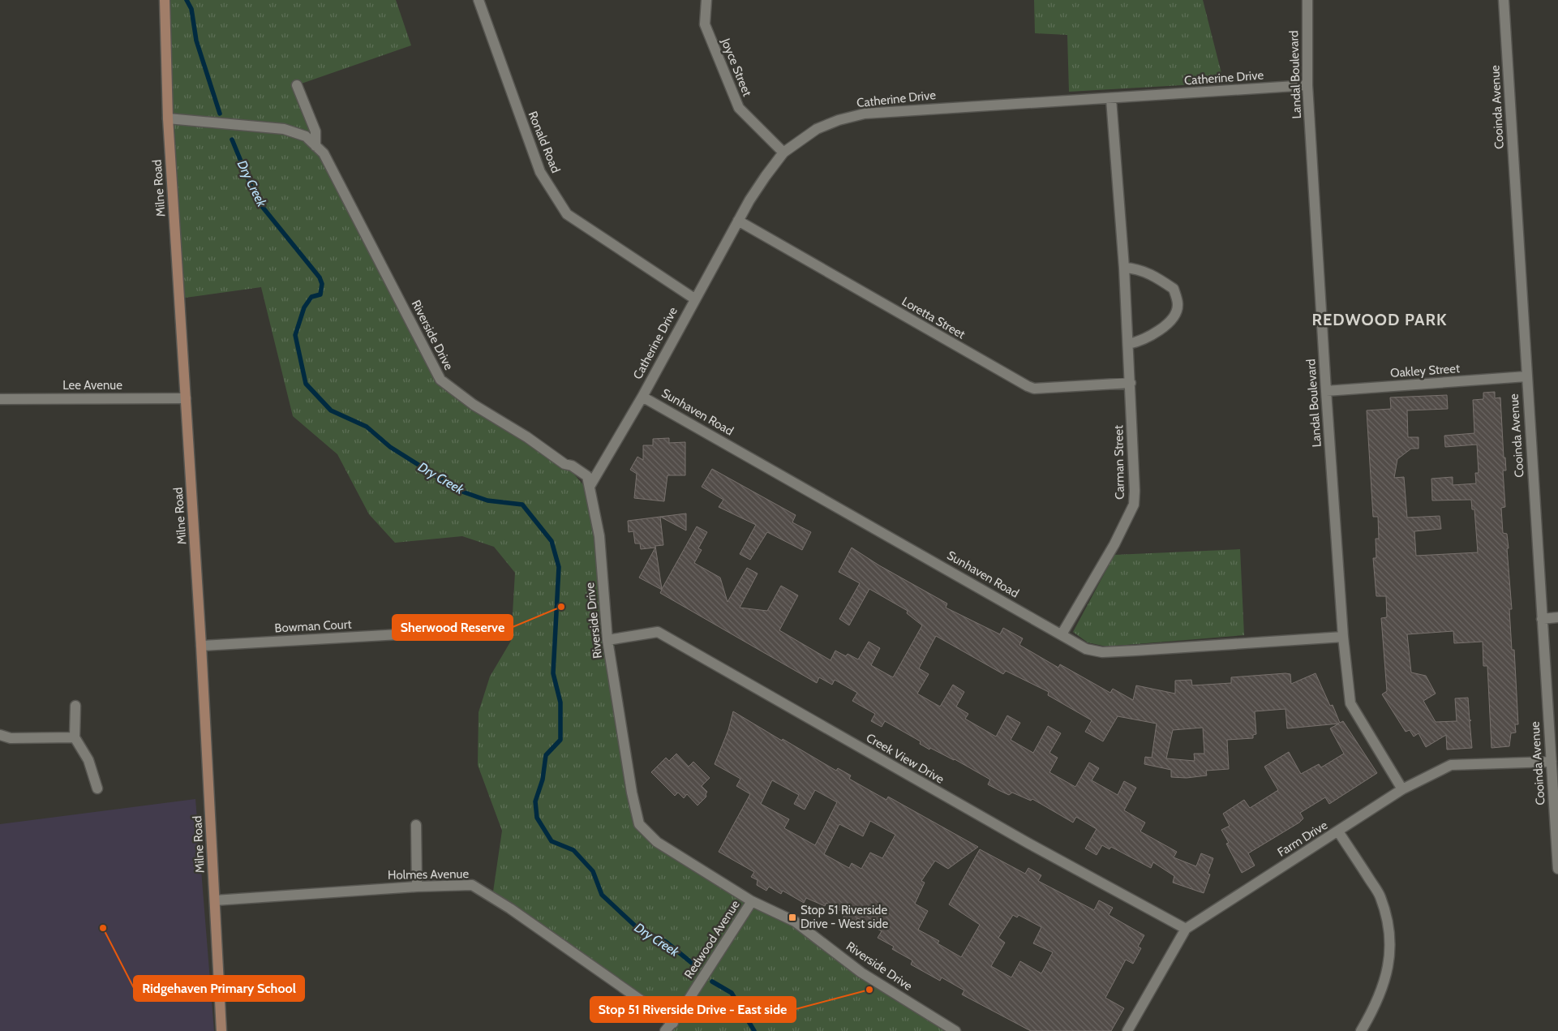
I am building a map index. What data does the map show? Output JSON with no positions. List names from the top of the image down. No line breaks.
{"streets":{"main road":["Milne Road"],"street":["Joyce Street","Landal Boulevard","Catherine Drive","Cooinda Avenue","Ronald Road","Loretta Street","Riverside Drive","Oakley Street","Lee Avenue","Sunhaven Road","Carman Street","Bowman Court","Creek View Drive","Farm Drive","Holmes Avenue","Redwood Avenue"]},"crossings":[["Joyce Street","Catherine Drive"],["Landal Boulevard","Catherine Drive"],["Landal Boulevard","Oakley Street"],["Landal Boulevard","Sunhaven Road"],["Landal Boulevard","Farm Drive"],["Catherine Drive","Ronald Road"],["Catherine Drive","Loretta Street"],["Catherine Drive","Riverside Drive"],["Catherine Drive","Sunhaven Road"],["Catherine Drive","Carman Street"],["Cooinda Avenue","Oakley Street"],["Cooinda Avenue","Farm Drive"],["Milne Road","Riverside Drive"],["Milne Road","Lee Avenue"],["Milne Road","Bowman Court"],["Milne Road","Holmes Avenue"],["Loretta Street","Carman Street"],["Riverside Drive","Creek View Drive"],["Riverside Drive","Redwood Avenue"],["Sunhaven Road","Carman Street"],["Creek View Drive","Farm Drive"],["Holmes Avenue","Redwood Avenue"]],"districts":["REDWOOD PARK"],"water":["Dry Creek"],"places":{"other":["Sherwood Reserve","Ridgehaven Primary School","Stop 51 Riverside Drive - East side"],"transit":["Stop 51 Riverside Drive - West side"]}}
